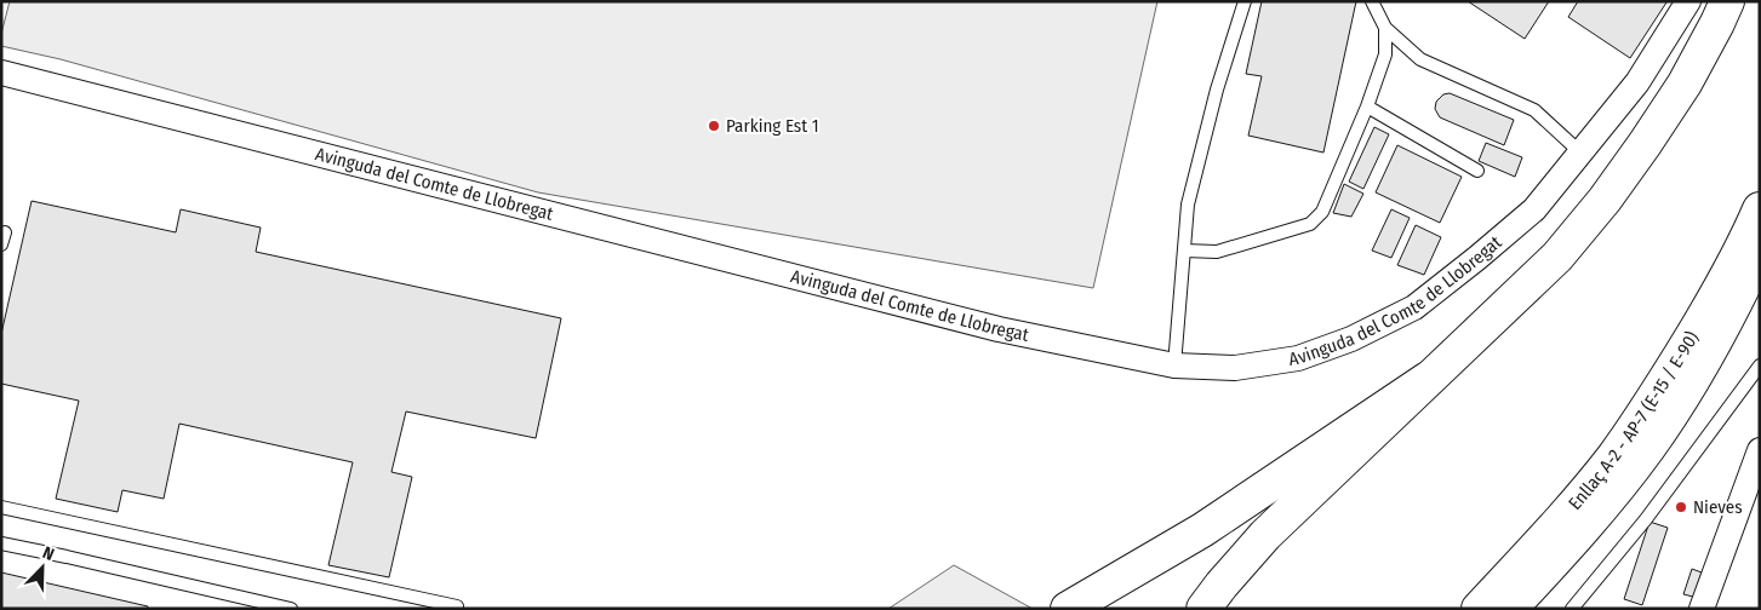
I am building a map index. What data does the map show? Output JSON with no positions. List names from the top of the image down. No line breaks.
{"streets":{"highway":["Enllaç A-2 - AP-7 (E-15 / E-90)"],"street":["Avinguda del Comte de Llobregat"]},"places":["Parking Est 1","Nieves"],"north":"top right"}
